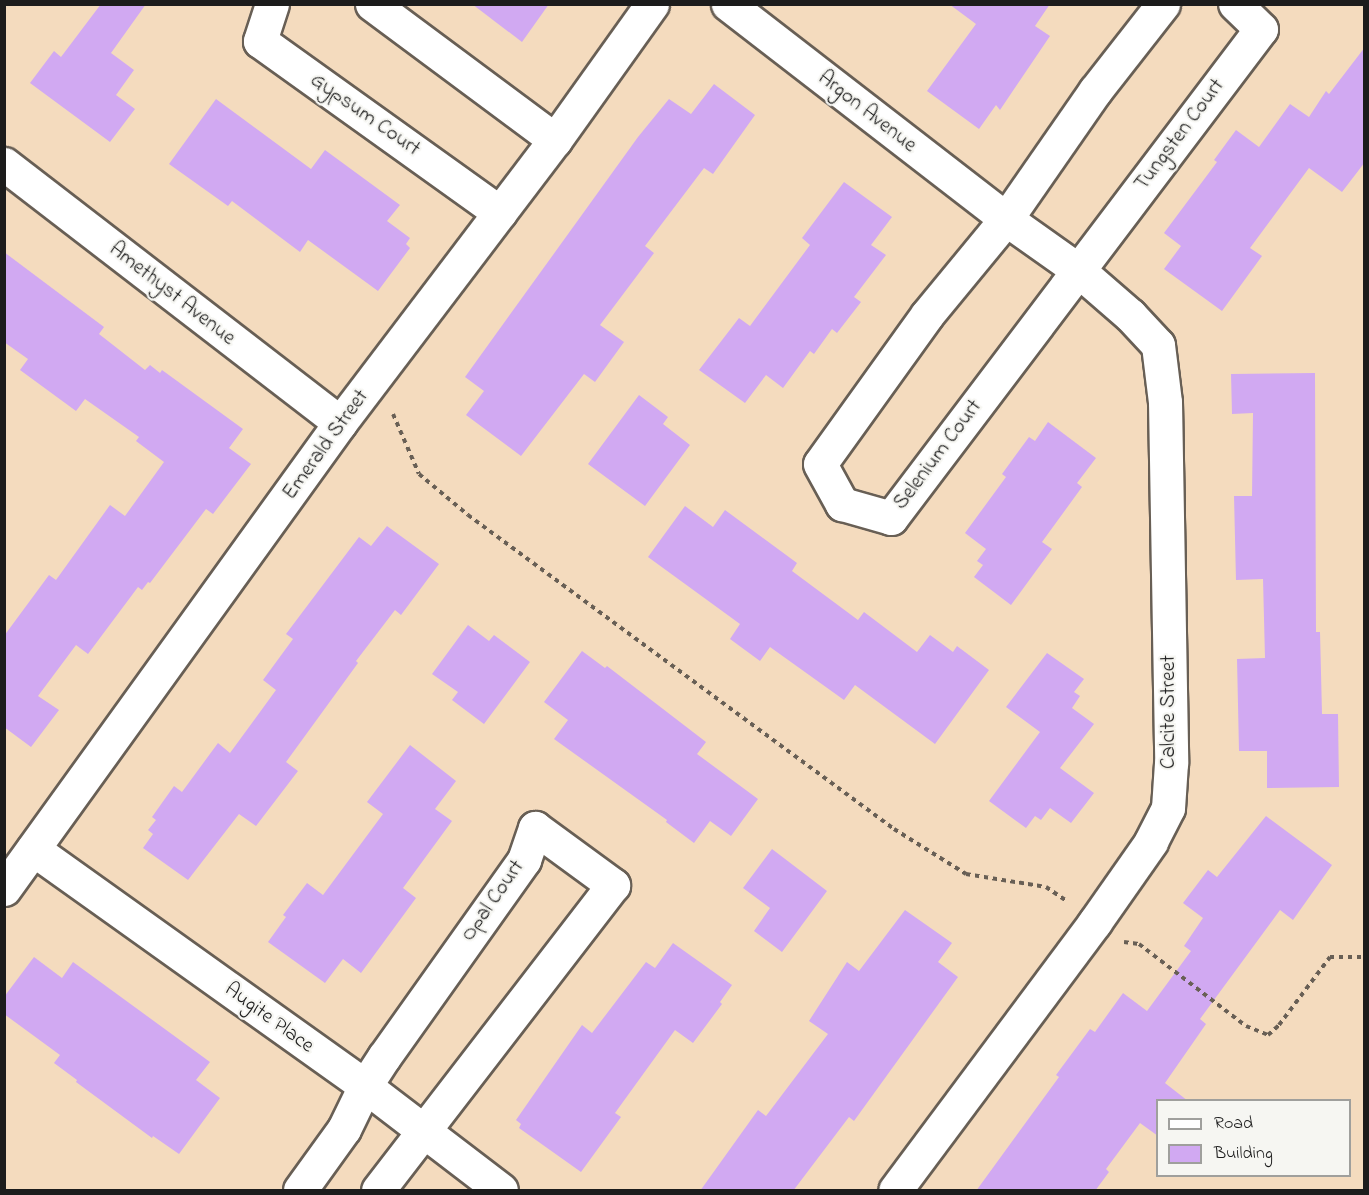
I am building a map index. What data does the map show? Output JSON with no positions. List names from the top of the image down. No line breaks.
{"streets":{"street":["Argon Avenue","Gypsum Court","Tungsten Court","Amethyst Avenue","Emerald Street","Selenium Court","Calcite Street","Opal Court","Augite Place"]},"crossings":[["Argon Avenue","Selenium Court"],["Argon Avenue","Calcite Street"],["Gypsum Court","Emerald Street"],["Tungsten Court","Selenium Court"],["Tungsten Court","Calcite Street"],["Amethyst Avenue","Emerald Street"],["Emerald Street","Augite Place"],["Selenium Court","Calcite Street"],["Opal Court","Augite Place"]],"legend":["Road","Building"]}
